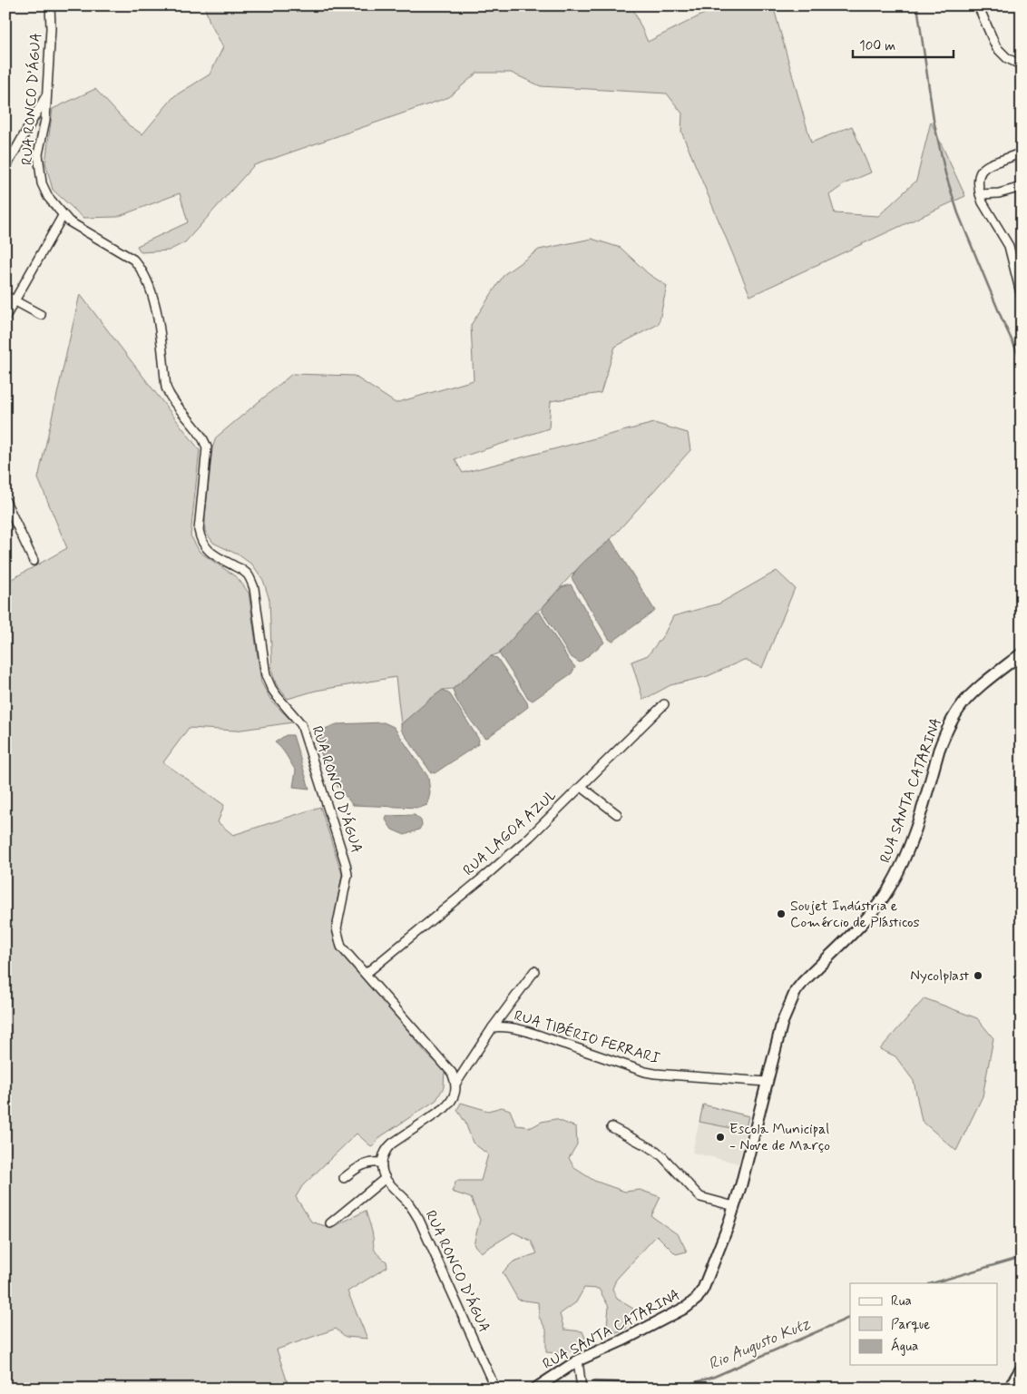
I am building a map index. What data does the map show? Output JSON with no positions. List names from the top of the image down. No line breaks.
{"streets":{"street":["RUA RONCO D’ÁGUA","RUA SANTA CATARINA","RUA LAGOA AZUL","RUA TIBÉRIO FERRARI"]},"crossings":[["RUA RONCO D’ÁGUA","RUA LAGOA AZUL"],["RUA RONCO D’ÁGUA","RUA TIBÉRIO FERRARI"],["RUA SANTA CATARINA","RUA TIBÉRIO FERRARI"]],"water":["Rio Augusto Kutz"],"places":["Soujet Indústria e Comércio de Plásticos","Nycolplast","Escola Municipal - Nove de Março"],"legend":["Rua","Parque","Água"],"scale_bar":"100 m"}
